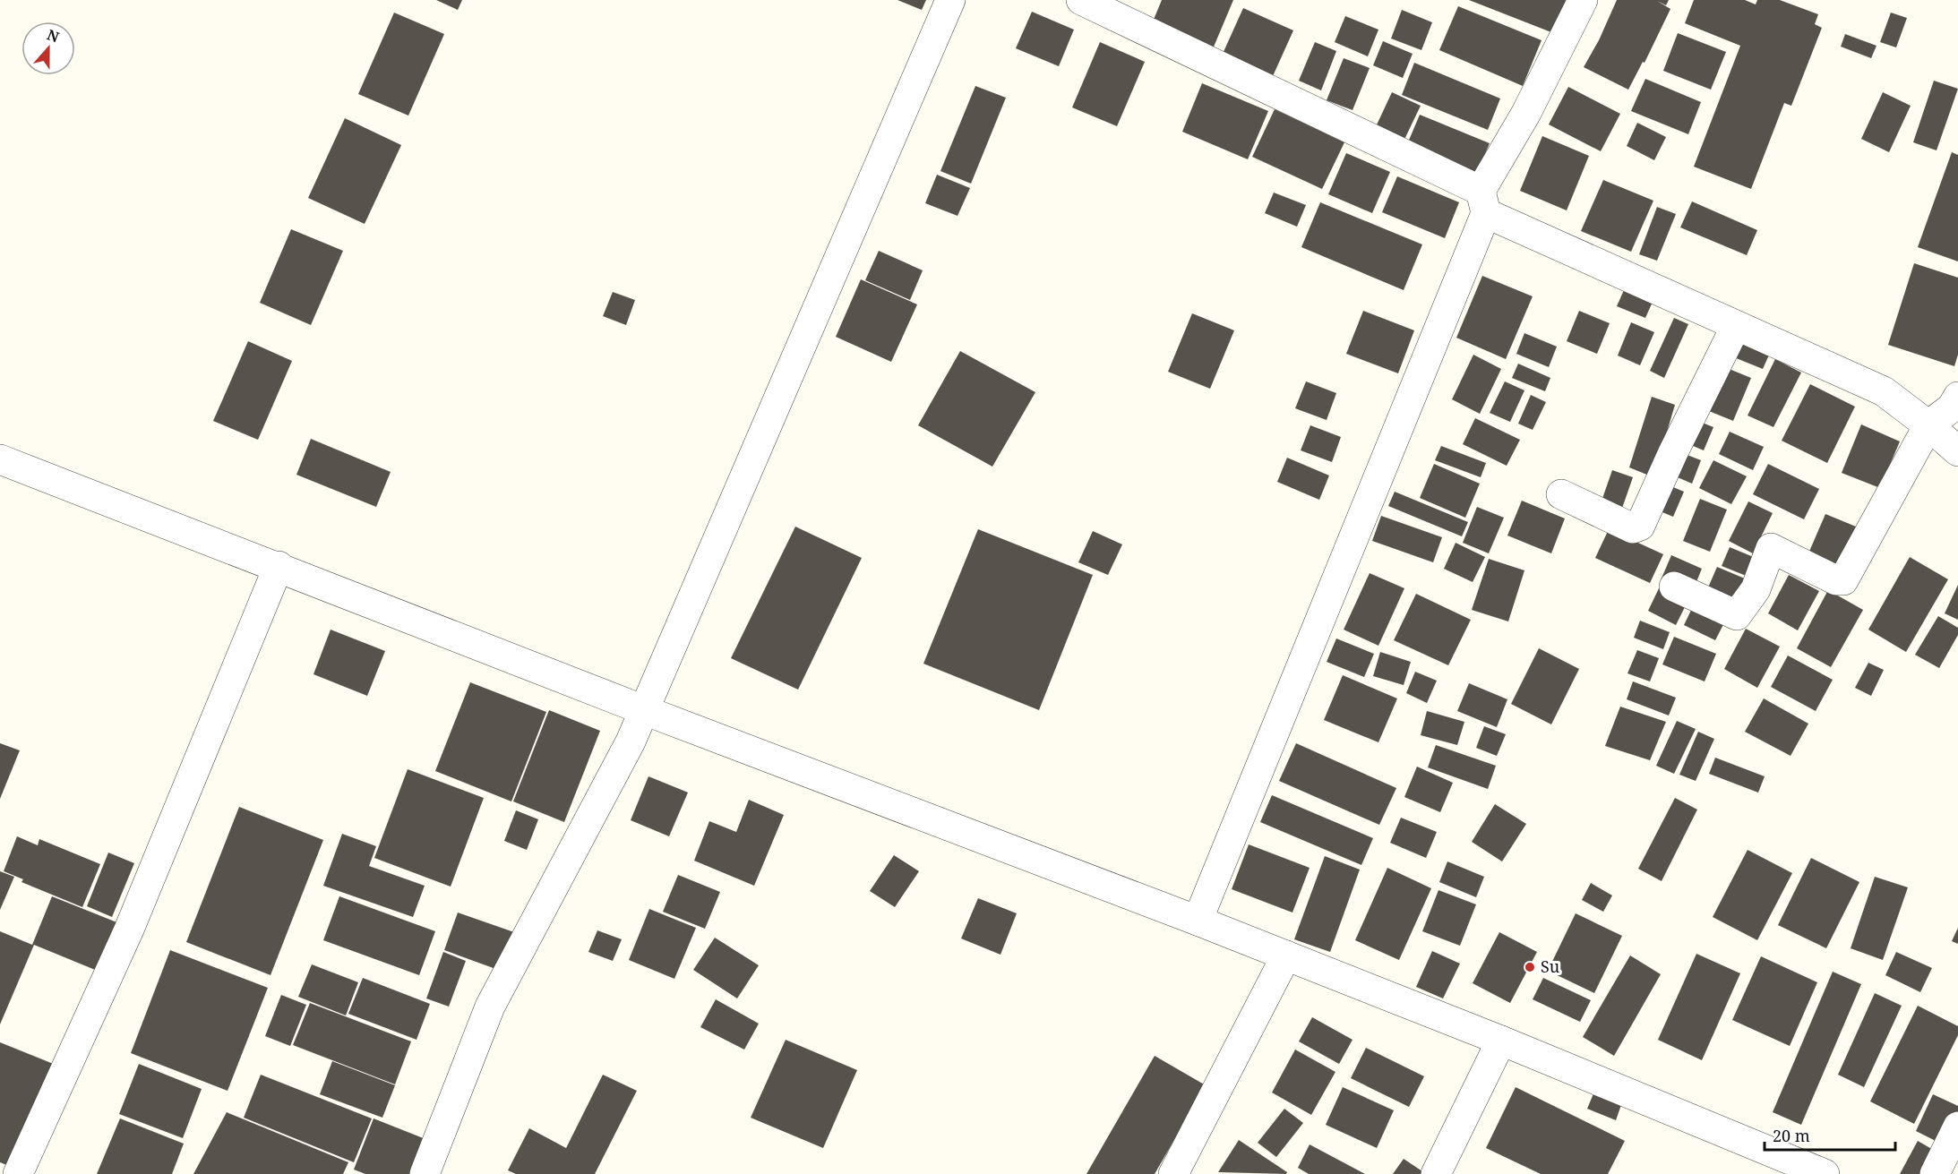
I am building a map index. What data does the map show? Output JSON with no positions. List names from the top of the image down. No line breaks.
{"places":["Su"],"scale_bar":"20 m","north":"top"}
